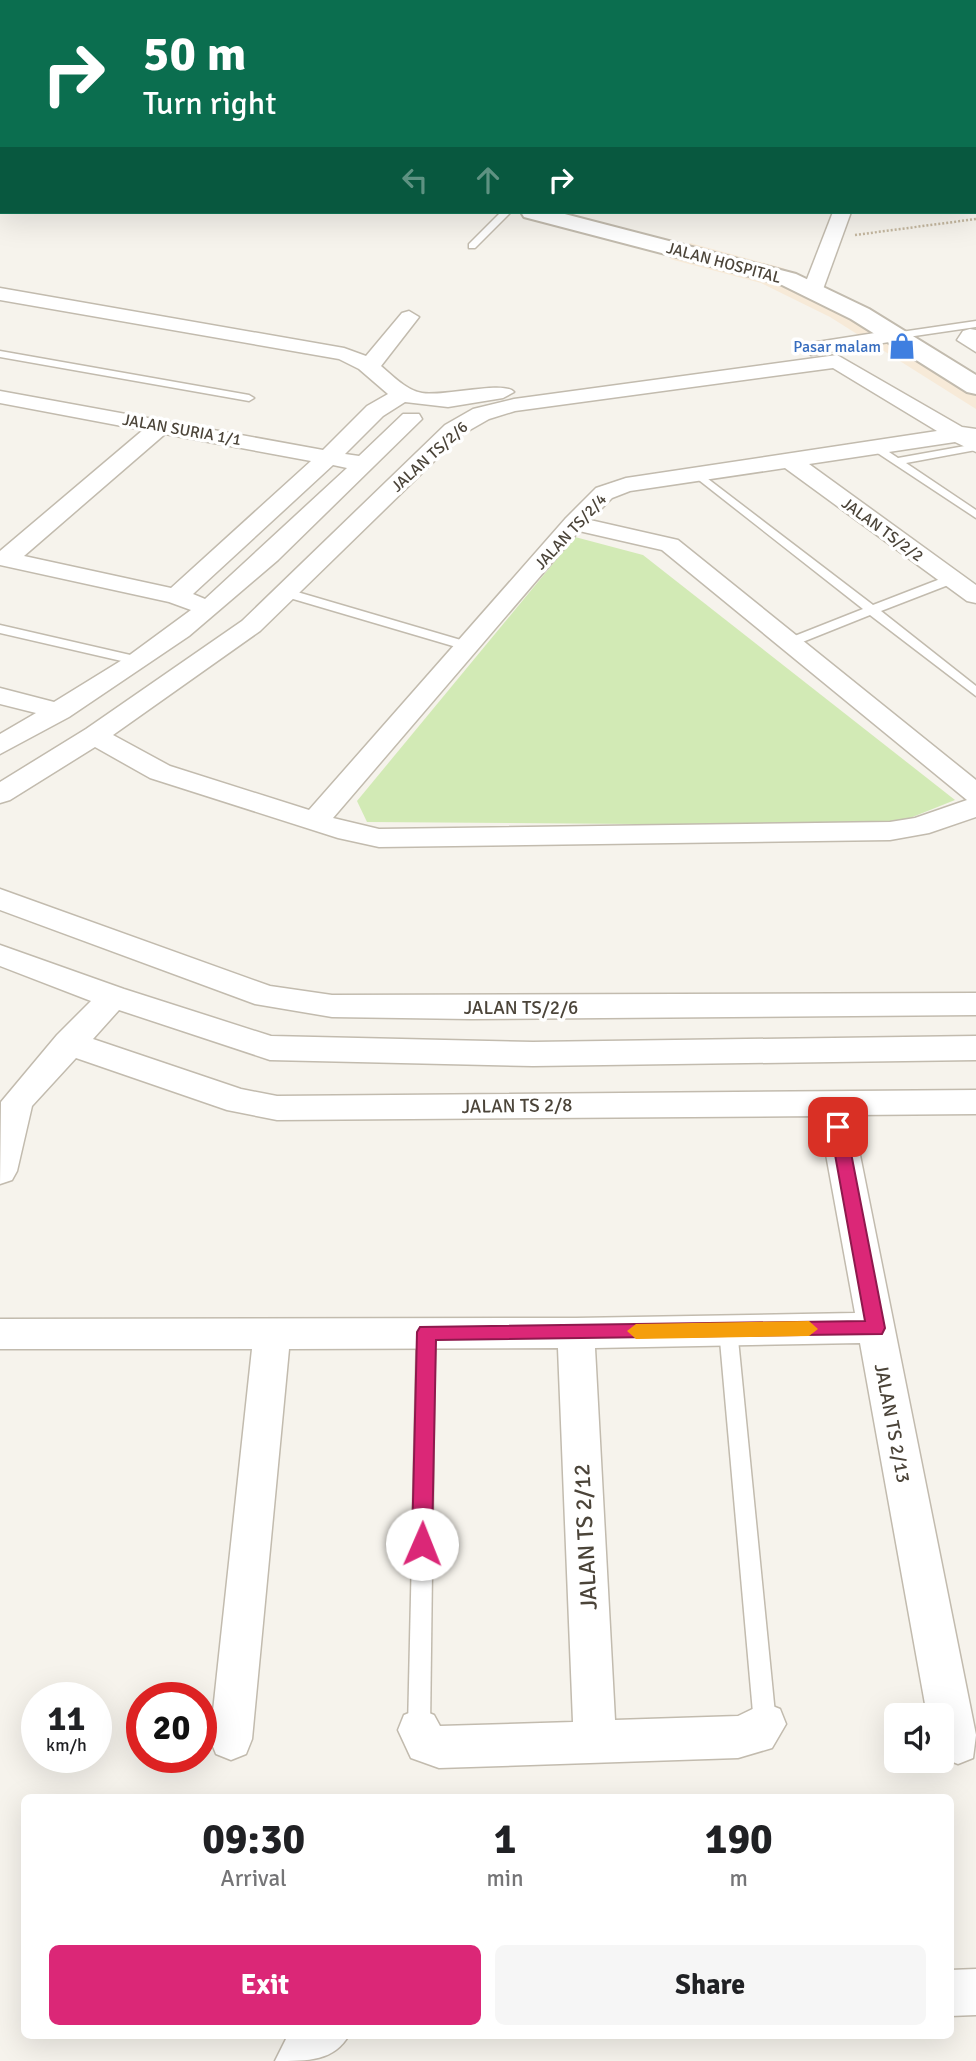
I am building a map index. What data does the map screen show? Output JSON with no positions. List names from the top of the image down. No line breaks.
{"streets":{"street":["JALAN HOSPITAL","JALAN SURIA 1/1","JALAN TS/2/6","JALAN TS/2/2","JALAN TS/2/4","JALAN TS 2/8","JALAN TS 2/13","JALAN TS 2/12"]},"crossings":[["JALAN TS/2/6","JALAN TS/2/4"],["JALAN TS/2/2","JALAN TS/2/4"],["JALAN TS 2/8","JALAN TS 2/13"]],"places":{"shop":["Pasar malam"]},"page":{"turn":["50 m","Turn right"],"speed":"11 km/h","limit":"20","eta":["09:30","Arrival","1","min","190","m"],"buttons":["Exit","Share"]}}
